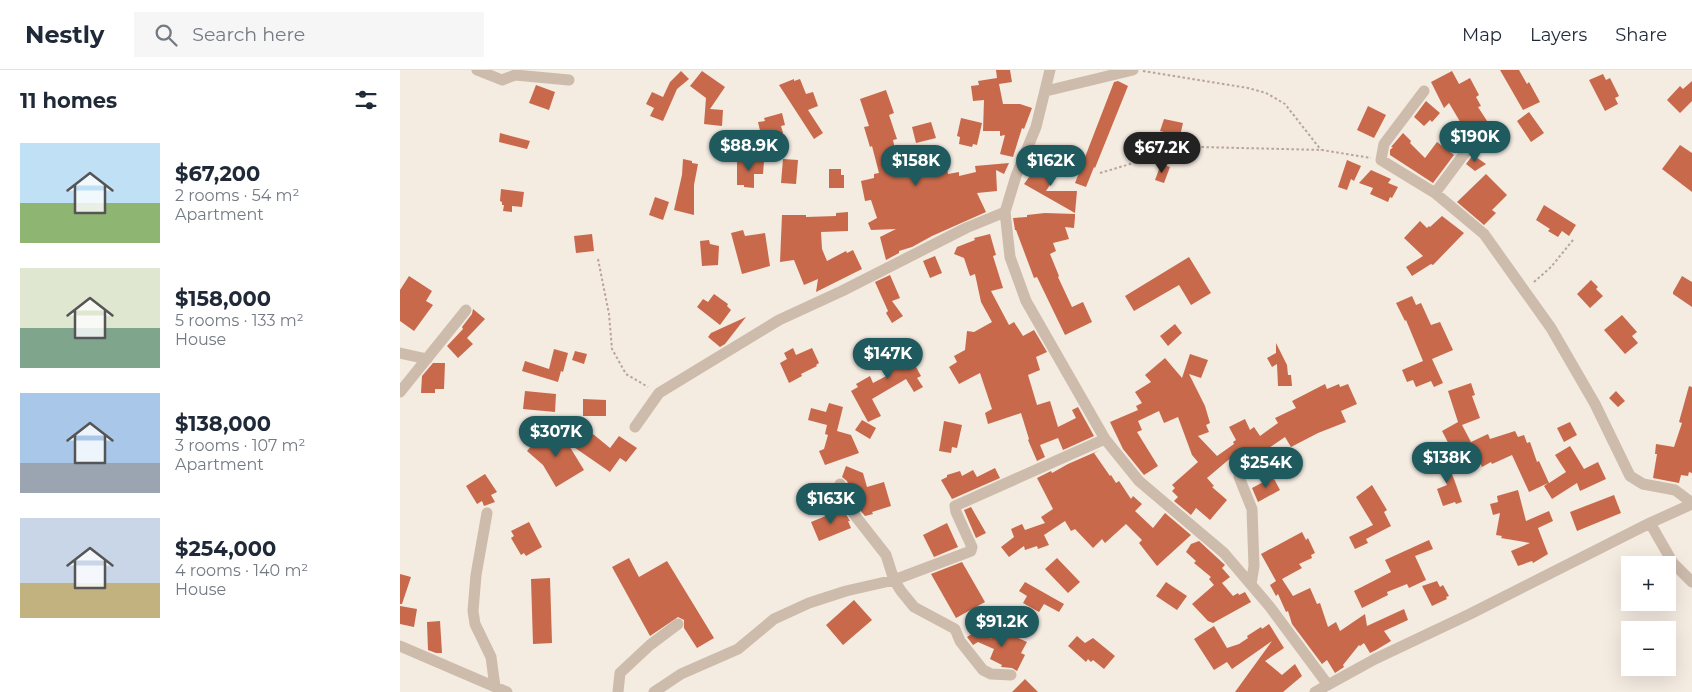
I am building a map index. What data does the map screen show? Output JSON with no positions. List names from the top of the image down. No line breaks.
{"page":{"header":"Nestly","search":"Search here","nav":["Map","Layers","Share"],"heading":"11 homes","price":["$190K","$88.9K","$67.2K","$158K","$162K","$147K","$307K","$138K","$254K","$163K","$91.2K"],"list":[{"name":"$67,200","note":"2 rooms · 54 m² · Apartment"},{"name":"$158,000","note":"5 rooms · 133 m² · House"},{"name":"$138,000","note":"3 rooms · 107 m² · Apartment"},{"name":"$254,000","note":"4 rooms · 140 m² · House"}],"map_buttons":["+","−"]}}
